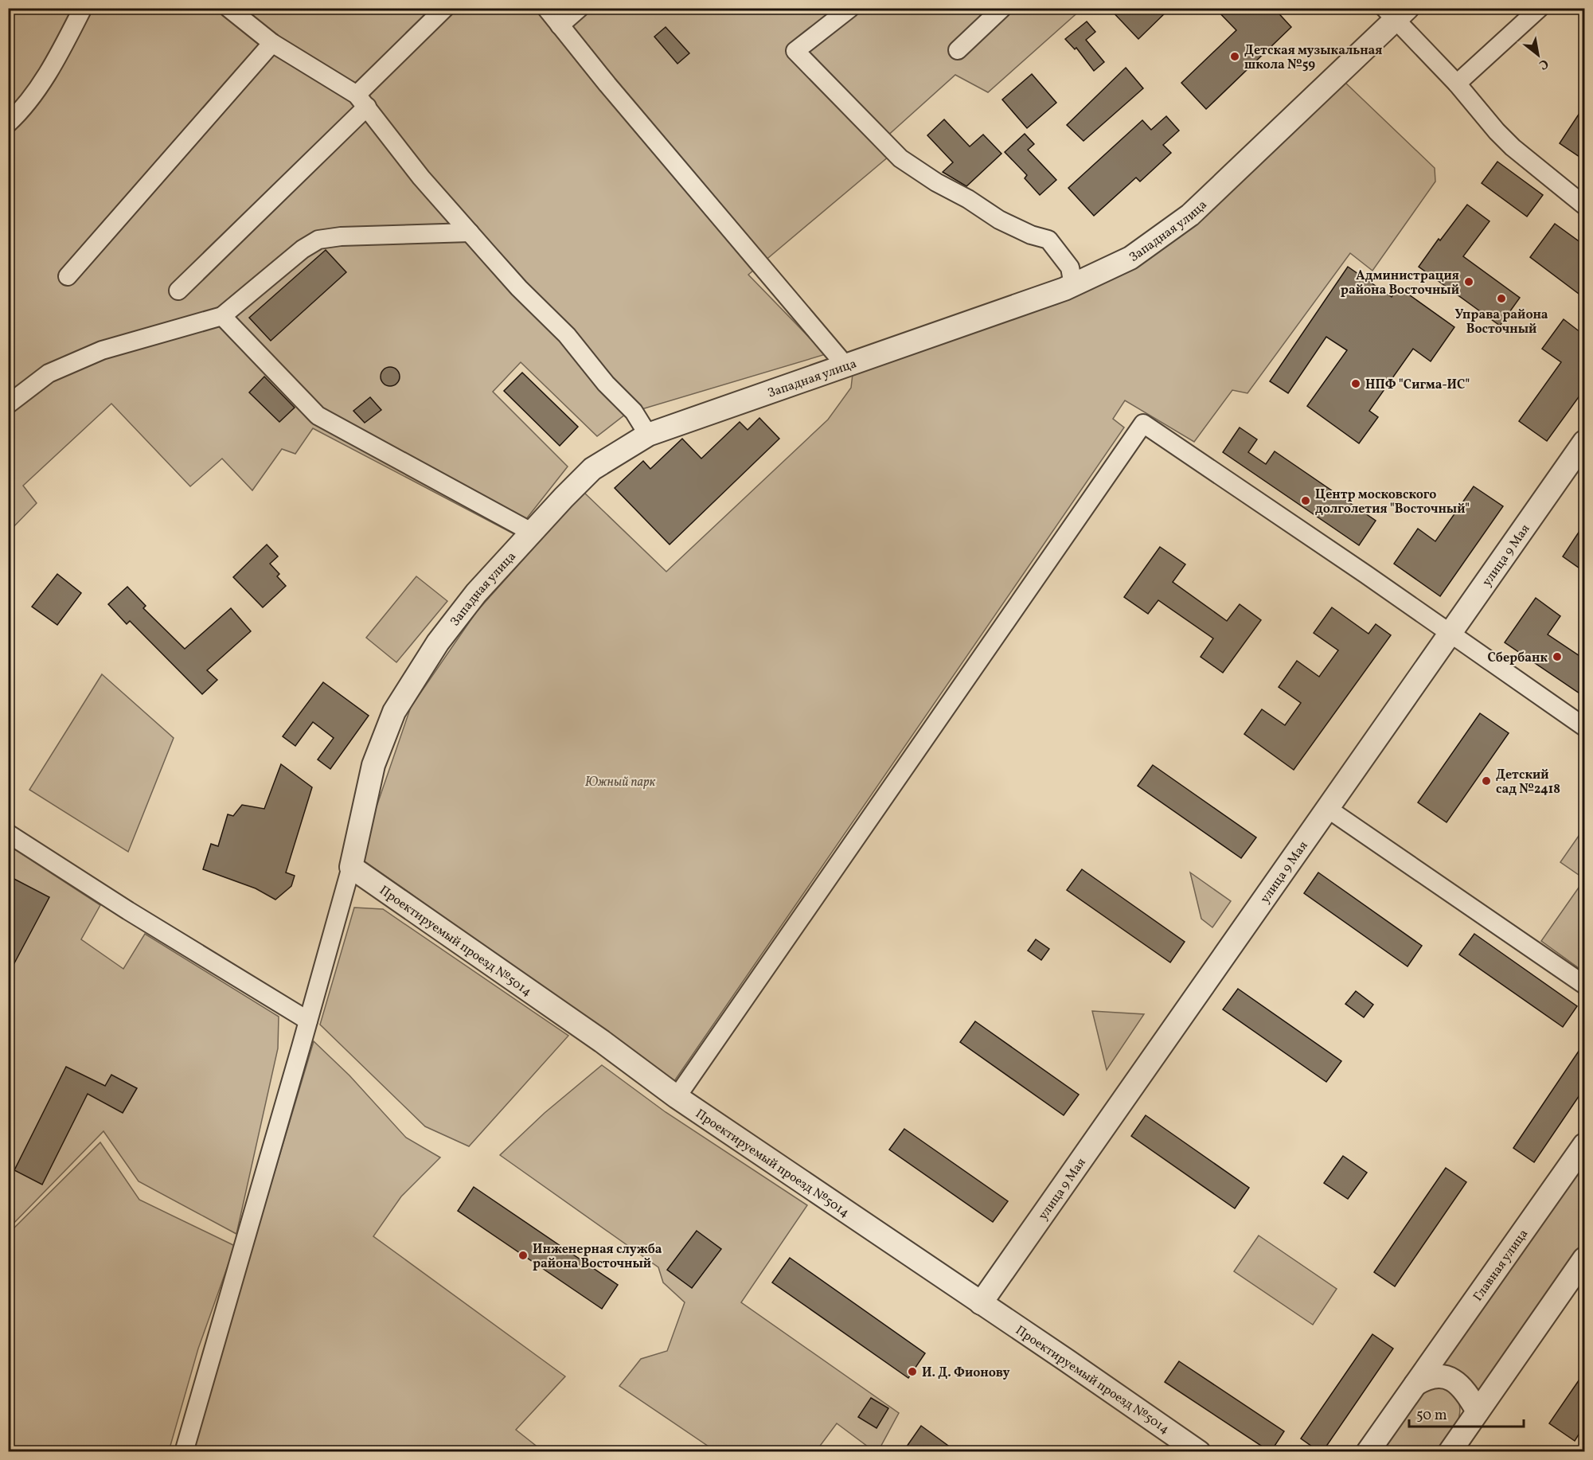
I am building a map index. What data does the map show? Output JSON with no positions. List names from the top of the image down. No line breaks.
{"streets":{"street":["Западная улица","улица 9 Мая","Проектируемый проезд №5014","Главная улица"]},"crossings":[["Западная улица","Проектируемый проезд №5014"],["улица 9 Мая","Проектируемый проезд №5014"]],"parks":["Южный парк"],"places":["Детская музыкальная школа №59","Администрация района Восточный","Управа района Восточный","НПФ \"Сигма-ИС\"","Центр московского долголетия \"Восточный\"","Сбербанк","Детский сад №2418","Инженерная служба района Восточный","И. Д. Фионову"],"scale_bar":"50 m","north":"bottom right"}
